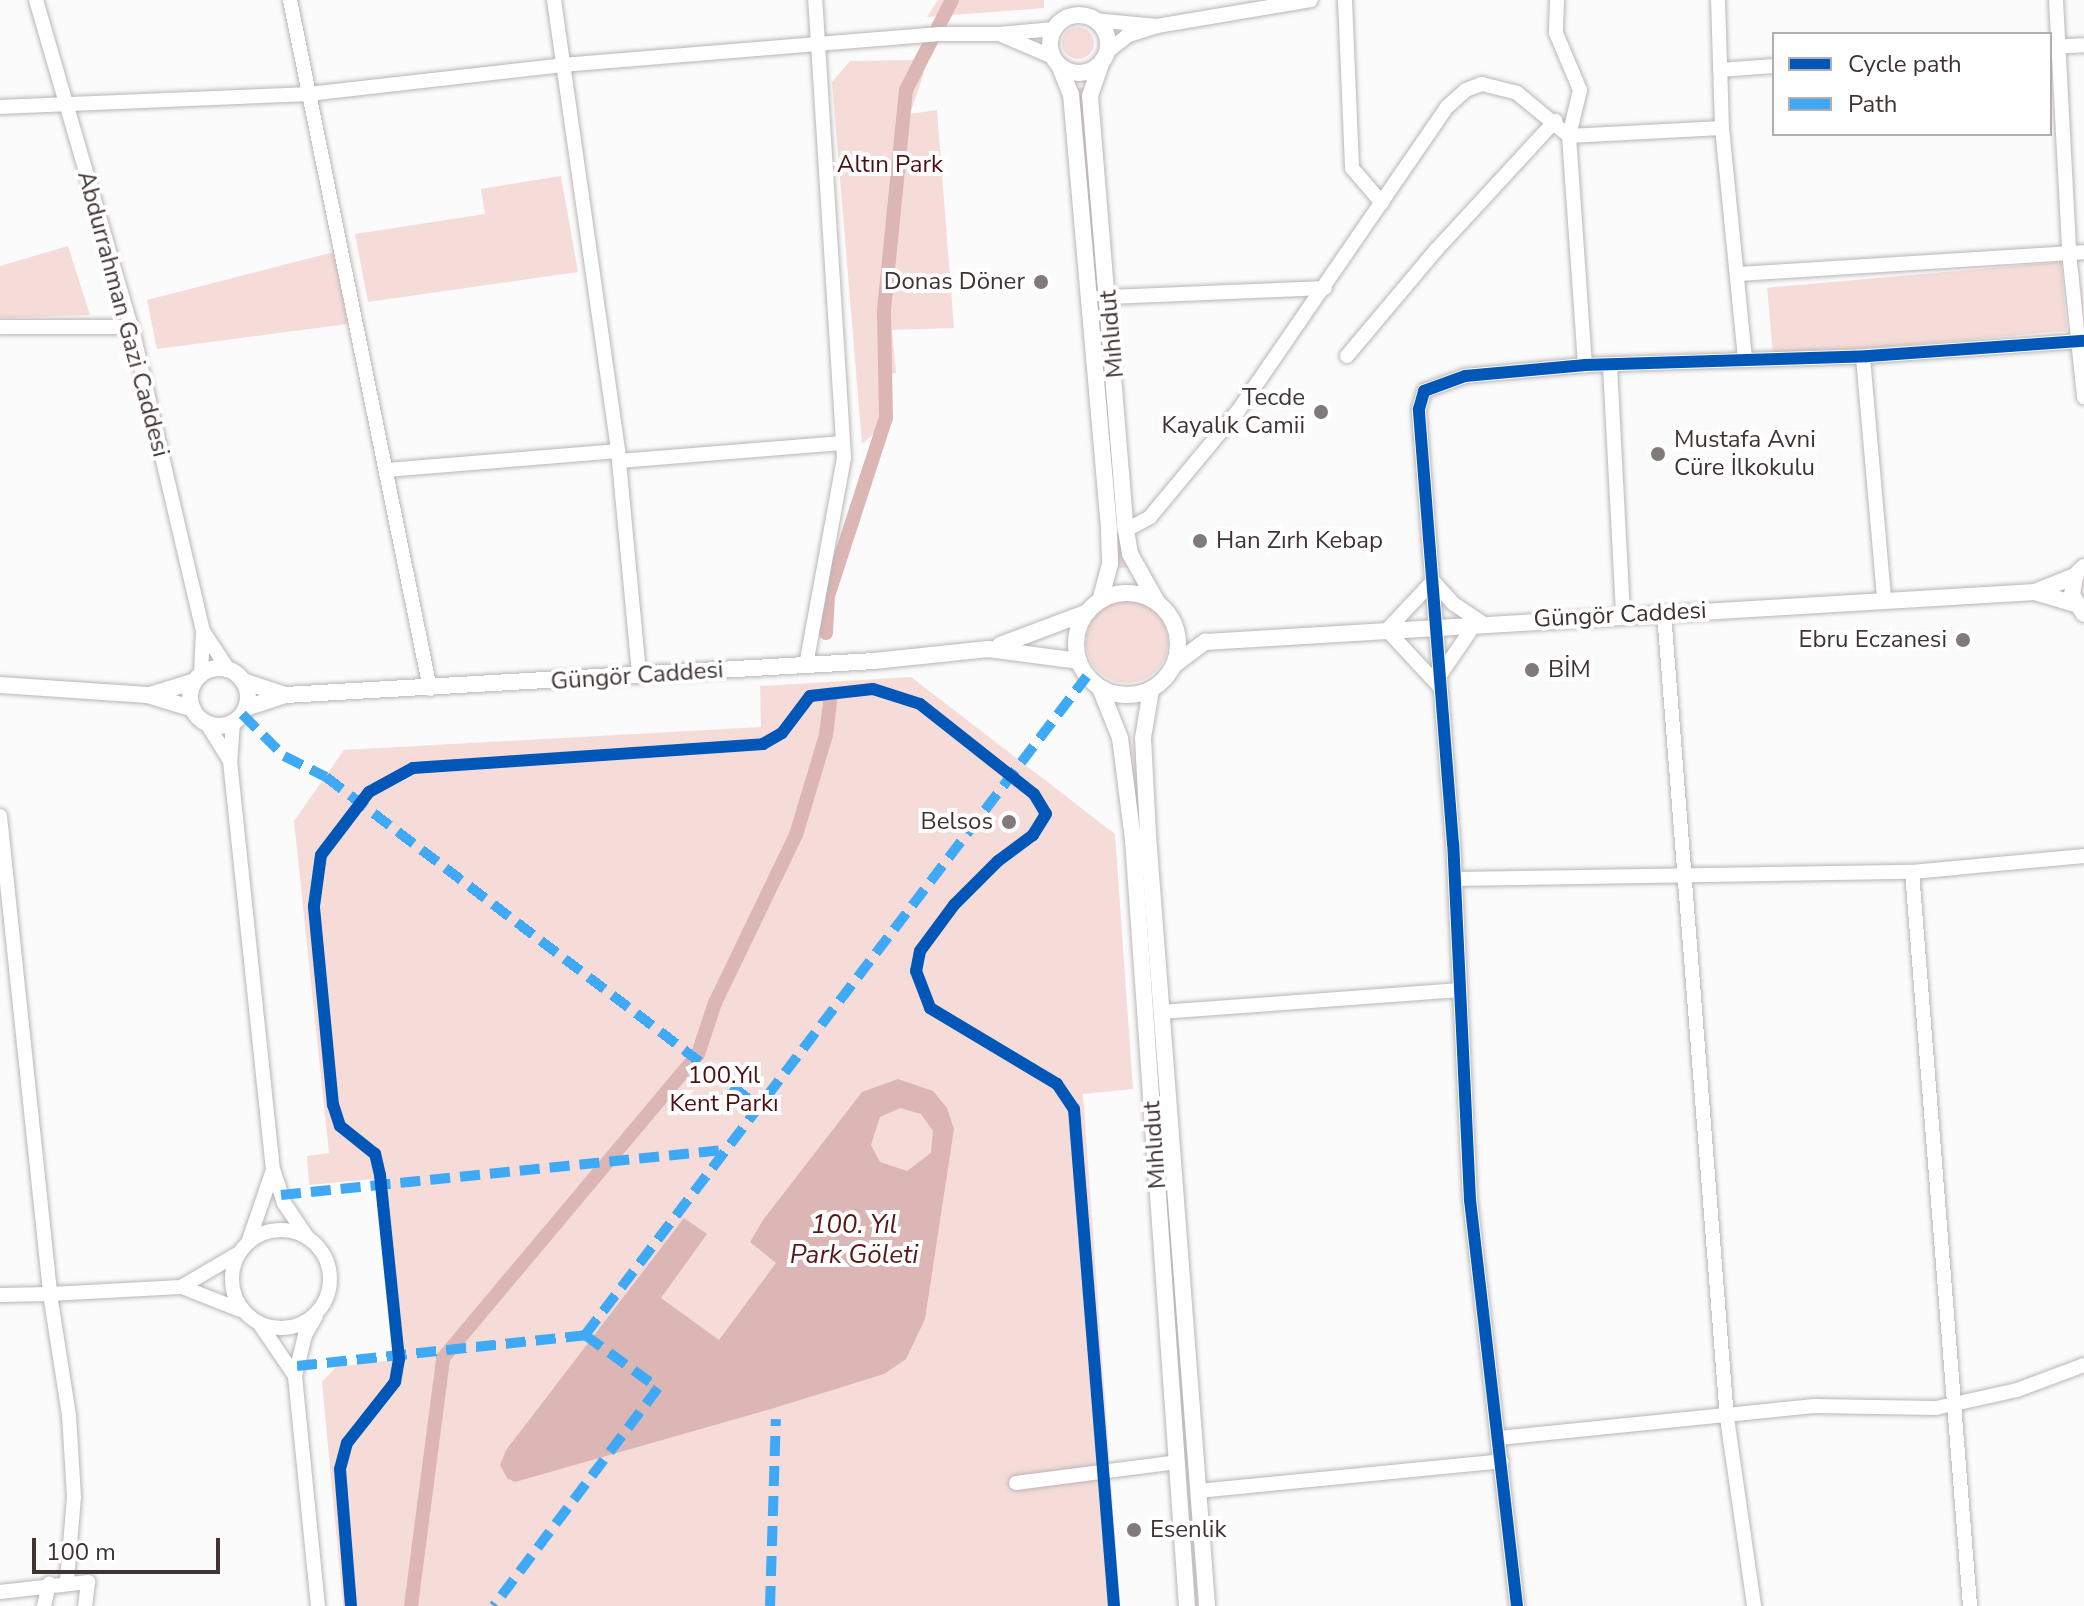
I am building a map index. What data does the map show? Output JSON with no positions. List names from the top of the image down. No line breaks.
{"streets":{"main road":["Mıhlıdut","Güngör Caddesi"],"street":["Abdurrahman Gazi Caddesi"]},"crossings":[["Abdurrahman Gazi Caddesi","Güngör Caddesi"]],"water":["100. Yıl Park Göleti"],"parks":["Altın Park","100.Yıl Kent Parkı"],"places":["Donas Döner","Tecde Kayalık Camii","Mustafa Avni Cüre İlkokulu","Han Zırh Kebap","Ebru Eczanesi","BİM","Belsos","Esenlik"],"legend":["Cycle path","Path"],"scale_bar":"100 m"}
